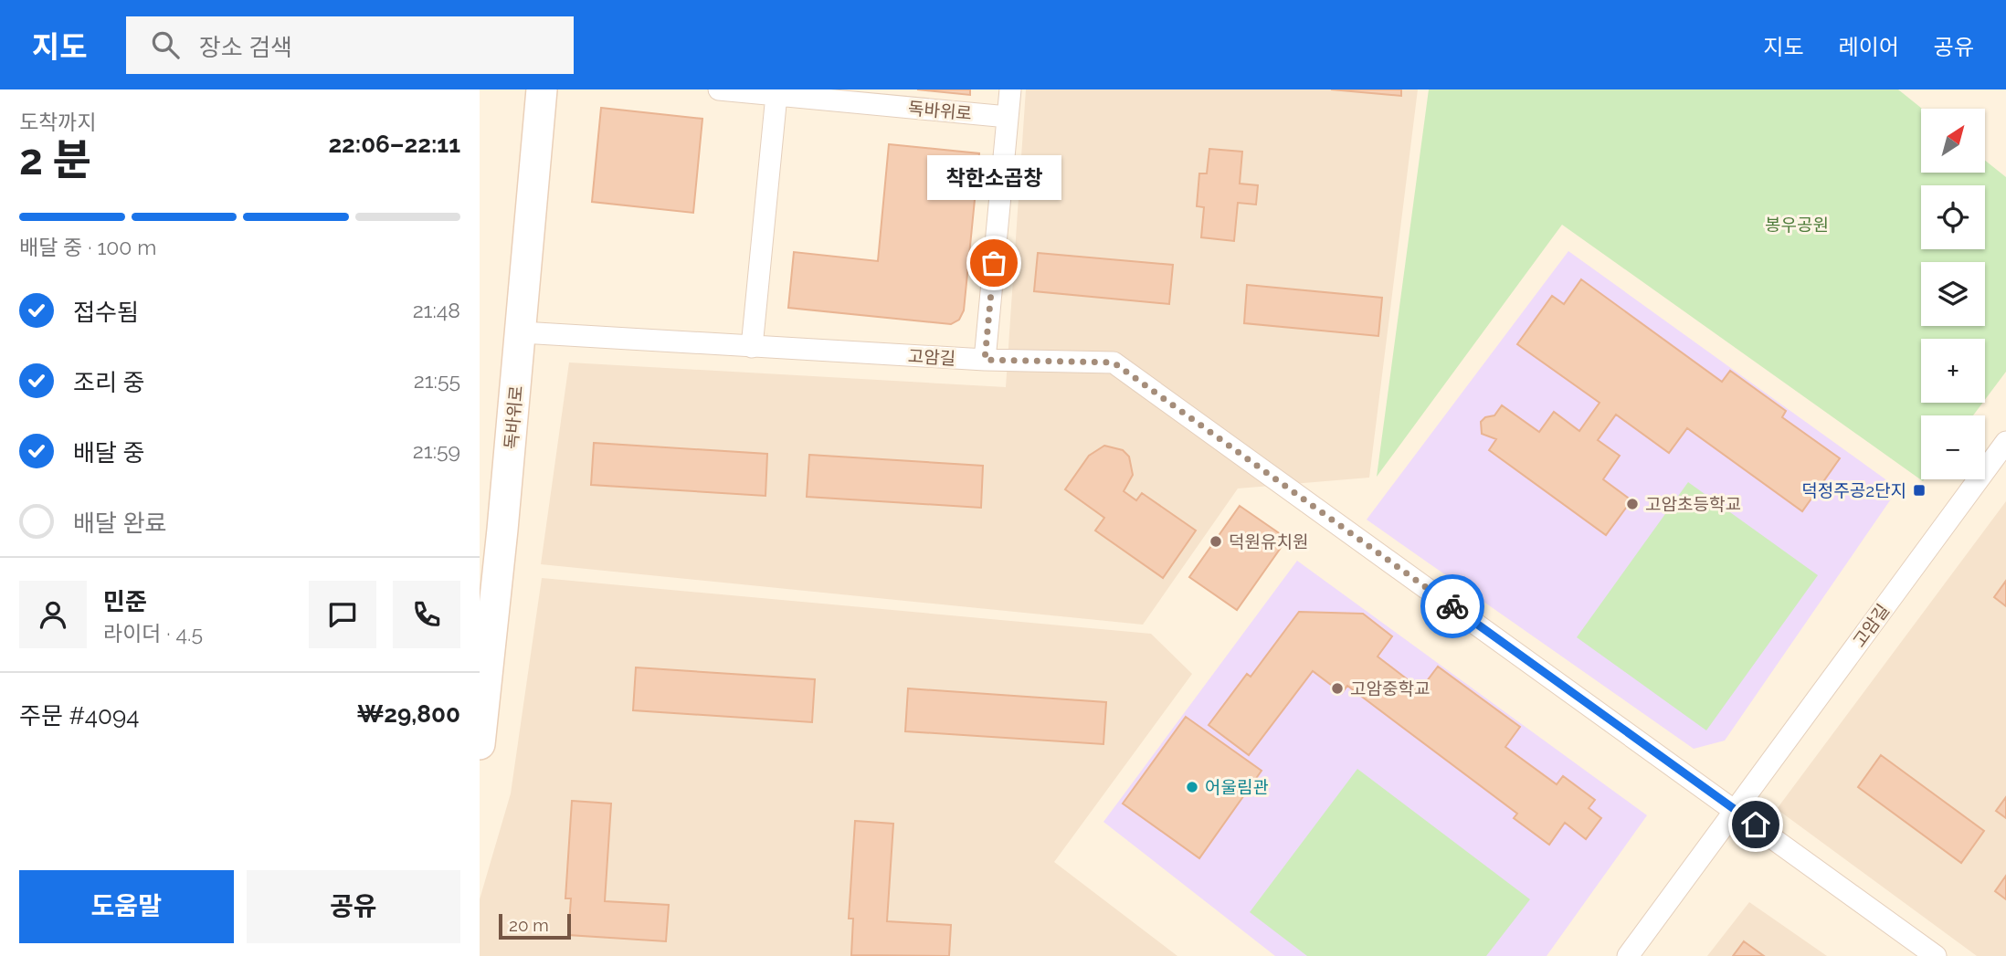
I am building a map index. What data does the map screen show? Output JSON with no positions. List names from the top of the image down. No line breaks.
{"streets":{"main road":["독바위로"],"street":["고암길"]},"crossings":[["독바위로","고암길"]],"parks":["봉우공원"],"places":{"other":["착한소곱창","고암초등학교","덕원유치원","고암중학교","어울림관"],"transit":["덕정주공2단지"]},"scale_bar":"20 m","north":"top right","page":{"header":"지도","search":"장소 검색","nav":["지도","레이어","공유"],"heading":["2 분","도착까지","22:06–22:11"],"panel":["민준","라이더 · 4.5","주문 #4094","₩29,800"],"map_buttons":["+","−"],"bubble":"착한소곱창","bar":"배달 중 · 100 m","list":[["접수됨","21:48"],["조리 중","21:55"],["배달 중","21:59"],"배달 완료"],"buttons":["도움말","공유"],"scale":"20 m"}}
